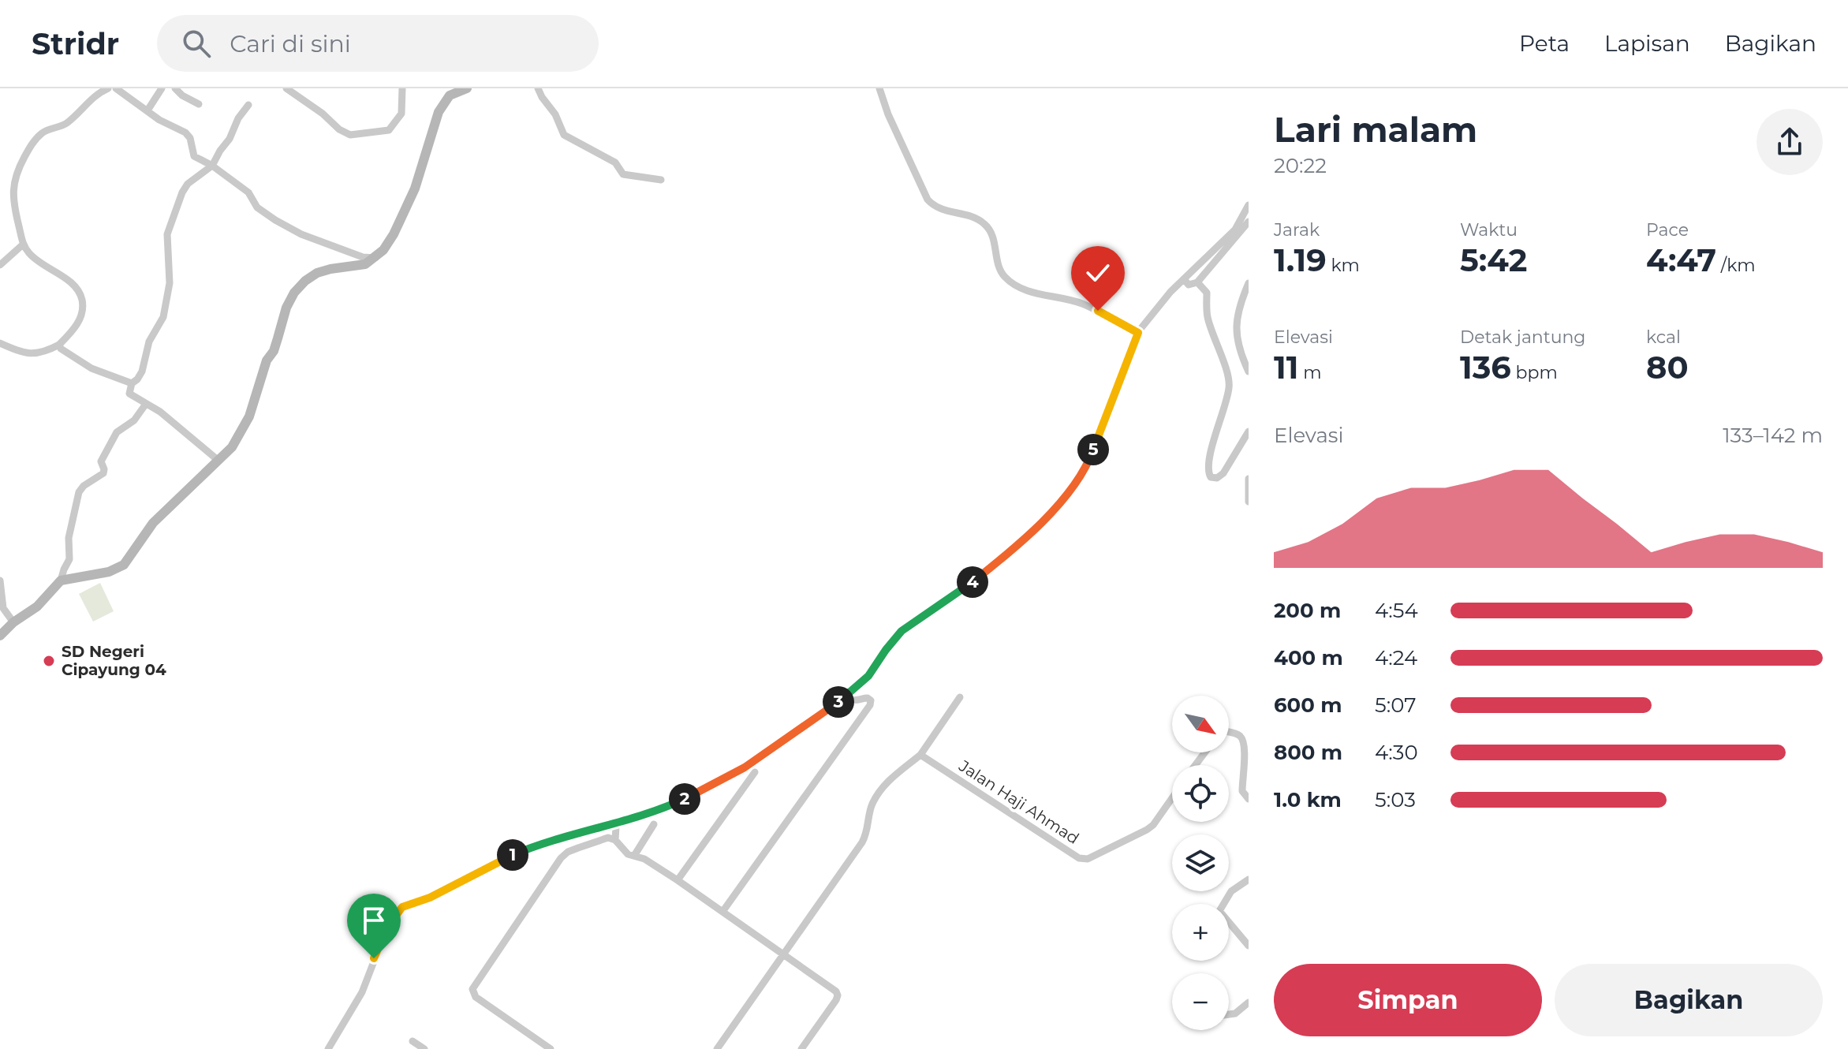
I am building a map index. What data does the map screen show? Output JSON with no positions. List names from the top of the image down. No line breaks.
{"streets":{"street":["Jalan Haji Ahmad"]},"places":["SD Negeri Cipayung 04"],"north":"bottom right","page":{"header":"Stridr","search":"Cari di sini","nav":["Peta","Lapisan","Bagikan"],"heading":["Lari malam","20:22"],"stats":[["Jarak","1.19 km"],["Waktu","5:42"],["Pace","4:47 /km"],["Elevasi","11 m"],["Detak jantung","136 bpm"],["kcal","80"]],"chart":["Elevasi","133–142 m"],"pins":["5","4","3","2","1"],"list":[{"name":"200 m","note":"4:54"},{"name":"400 m","note":"4:24"},{"name":"600 m","note":"5:07"},{"name":"800 m","note":"4:30"},{"name":"1.0 km","note":"5:03"}],"map_buttons":["+","−"],"buttons":["Simpan","Bagikan"]}}
